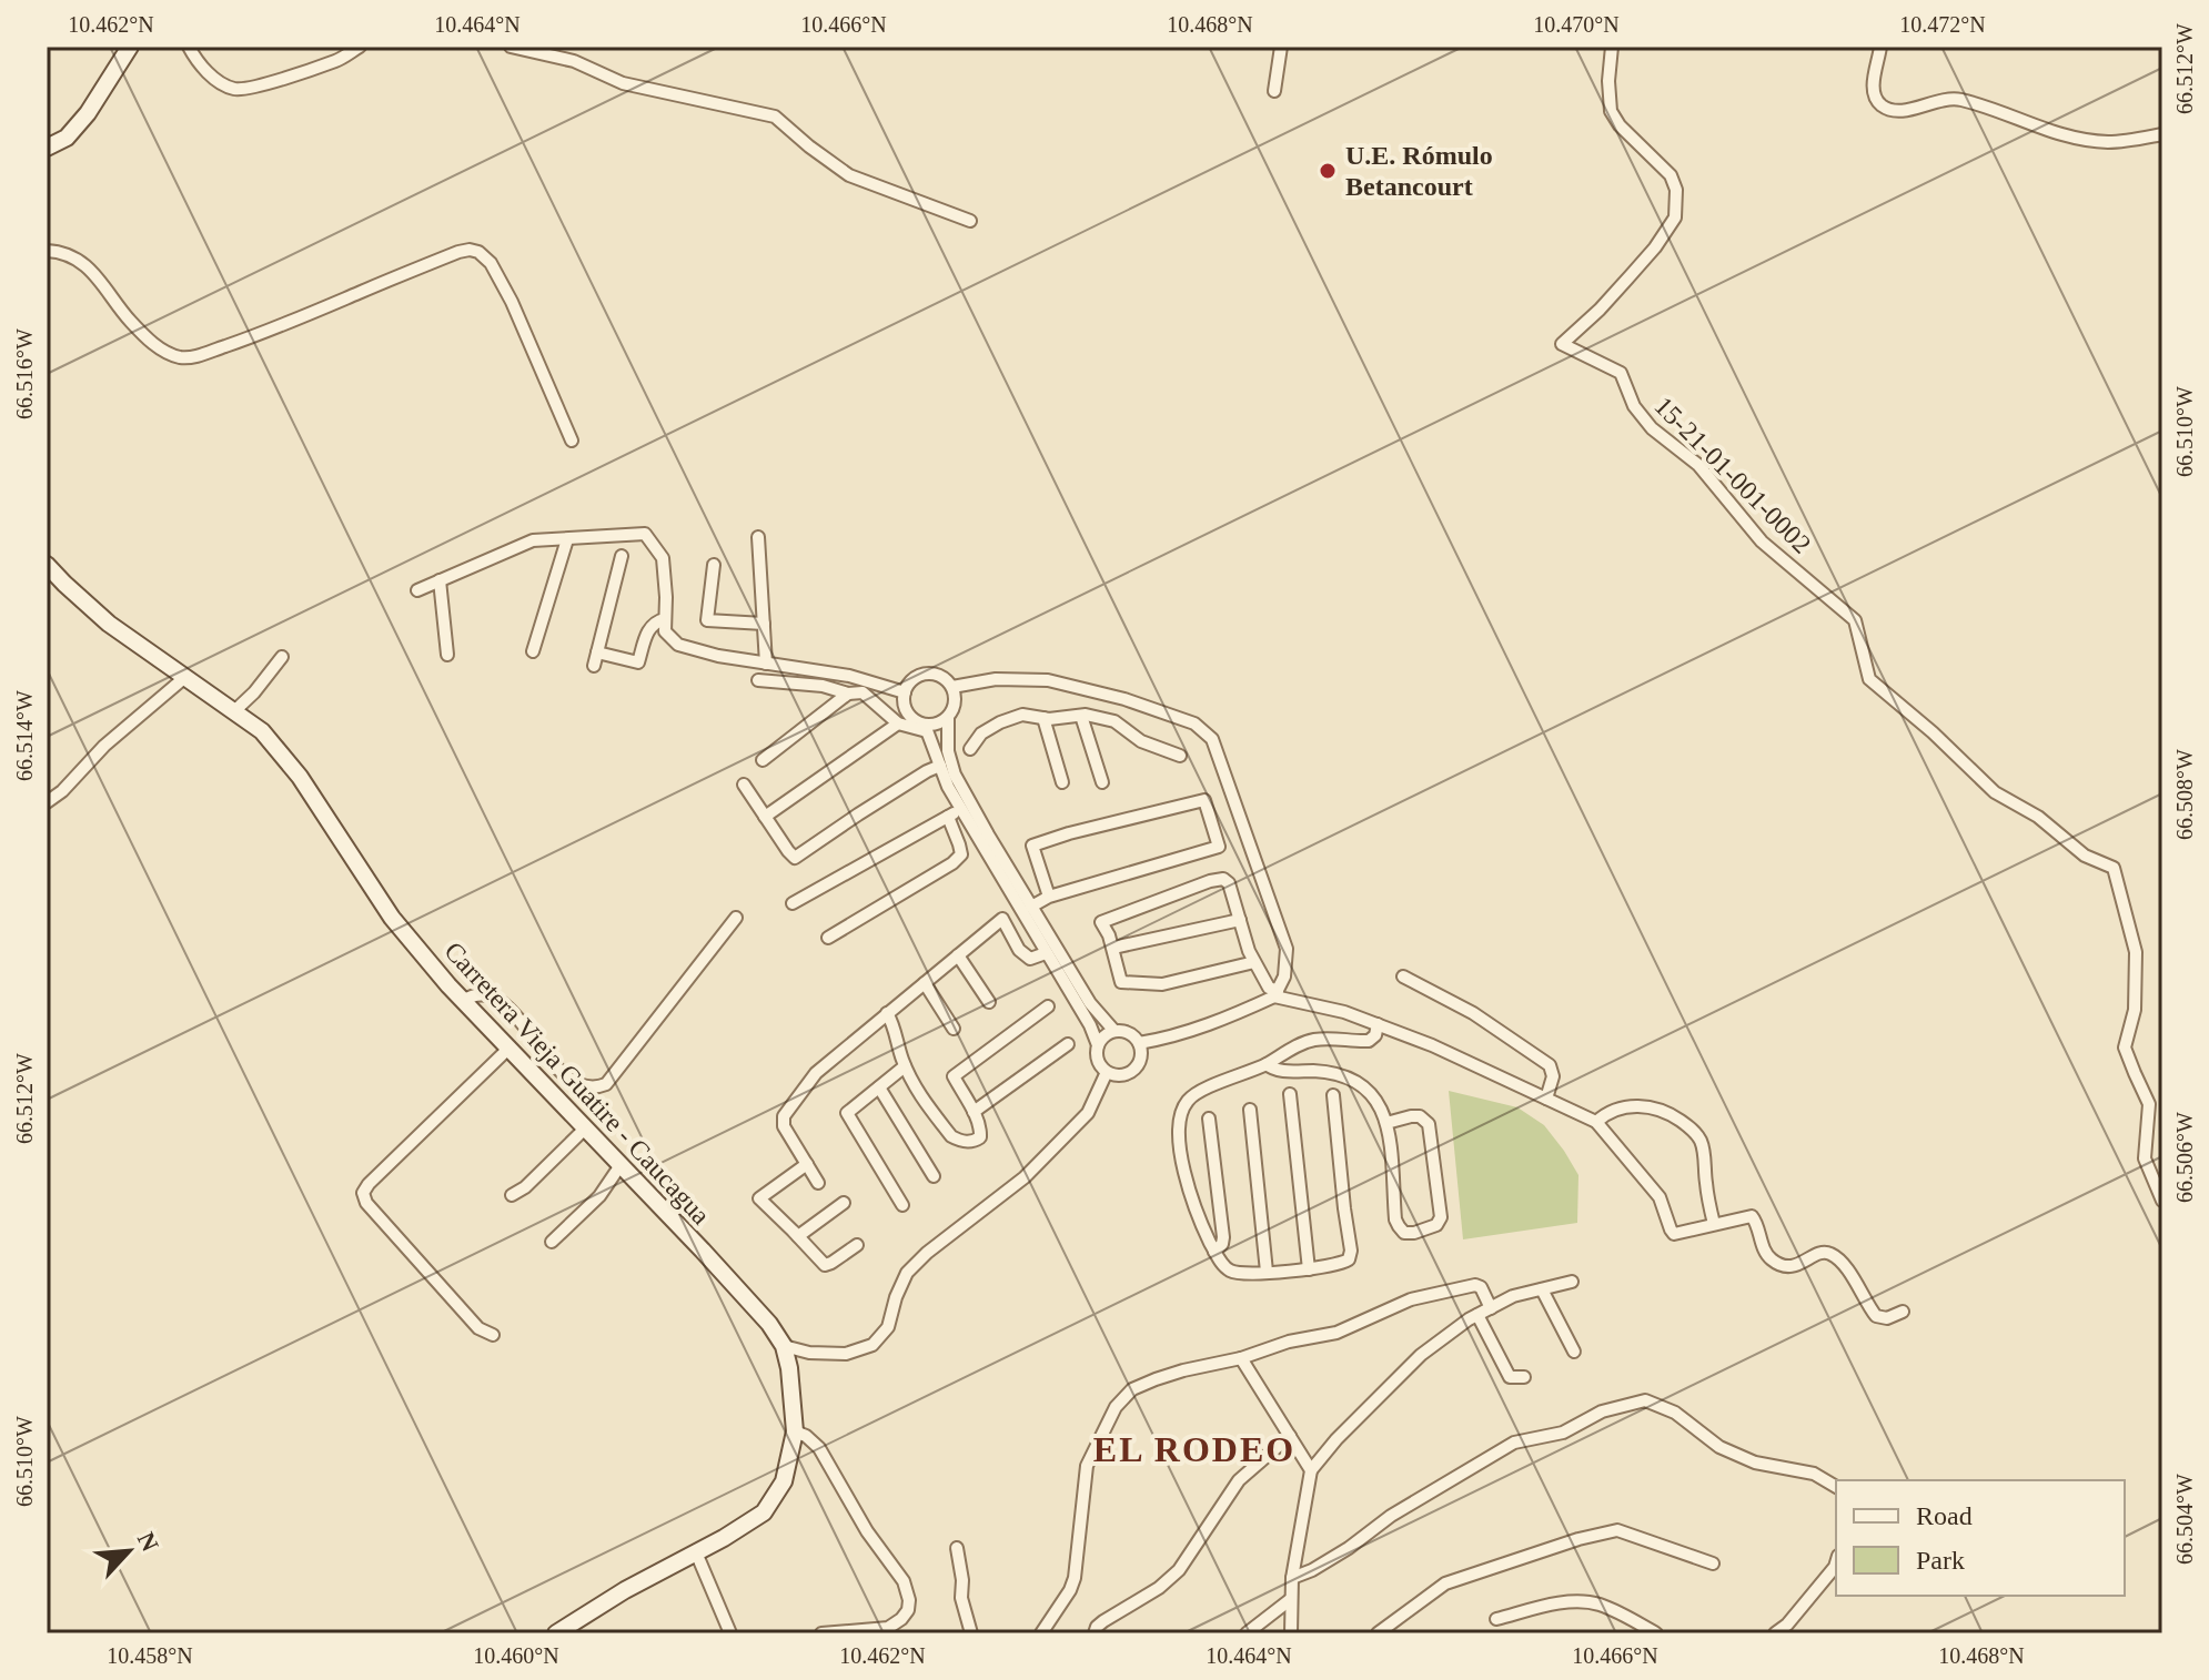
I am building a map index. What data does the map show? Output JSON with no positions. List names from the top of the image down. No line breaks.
{"streets":{"main road":["Carretera Vieja Guatire - Caucagua"],"street":["15-21-01-001-0002"]},"districts":["EL RODEO"],"places":["U.E. Rómulo Betancourt"],"legend":["Road","Park"],"north":"top right","coordinates":["10.462°N","10.464°N","10.466°N","10.468°N","10.470°N","10.472°N","66.512°W","66.516°W","66.510°W","66.514°W","66.508°W","66.506°W","66.504°W","10.458°N","10.460°N"]}
